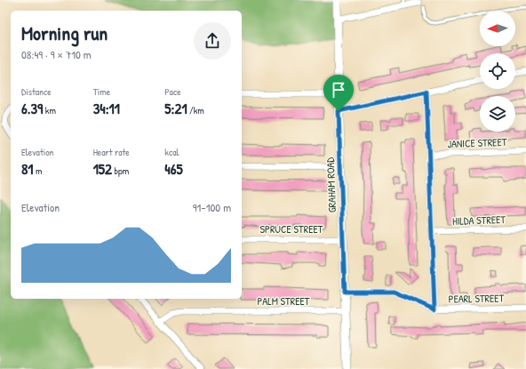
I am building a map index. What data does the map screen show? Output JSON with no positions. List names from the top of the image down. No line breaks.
{"streets":{"main road":["GRAHAM ROAD"],"street":["JANICE STREET","HILDA STREET","SPRUCE STREET","PEARL STREET","PALM STREET"]},"crossings":[["GRAHAM ROAD","SPRUCE STREET"],["GRAHAM ROAD","PEARL STREET"],["GRAHAM ROAD","PALM STREET"]],"north":"left","page":{"heading":["Morning run","08:49 · 9 × 710 m"],"stats":[["Distance","6.39 km"],["Time","34:11"],["Pace","5:21 /km"],["Elevation","81 m"],["Heart rate","152 bpm"],["kcal","465"]],"chart":["Elevation","91–100 m"]}}
